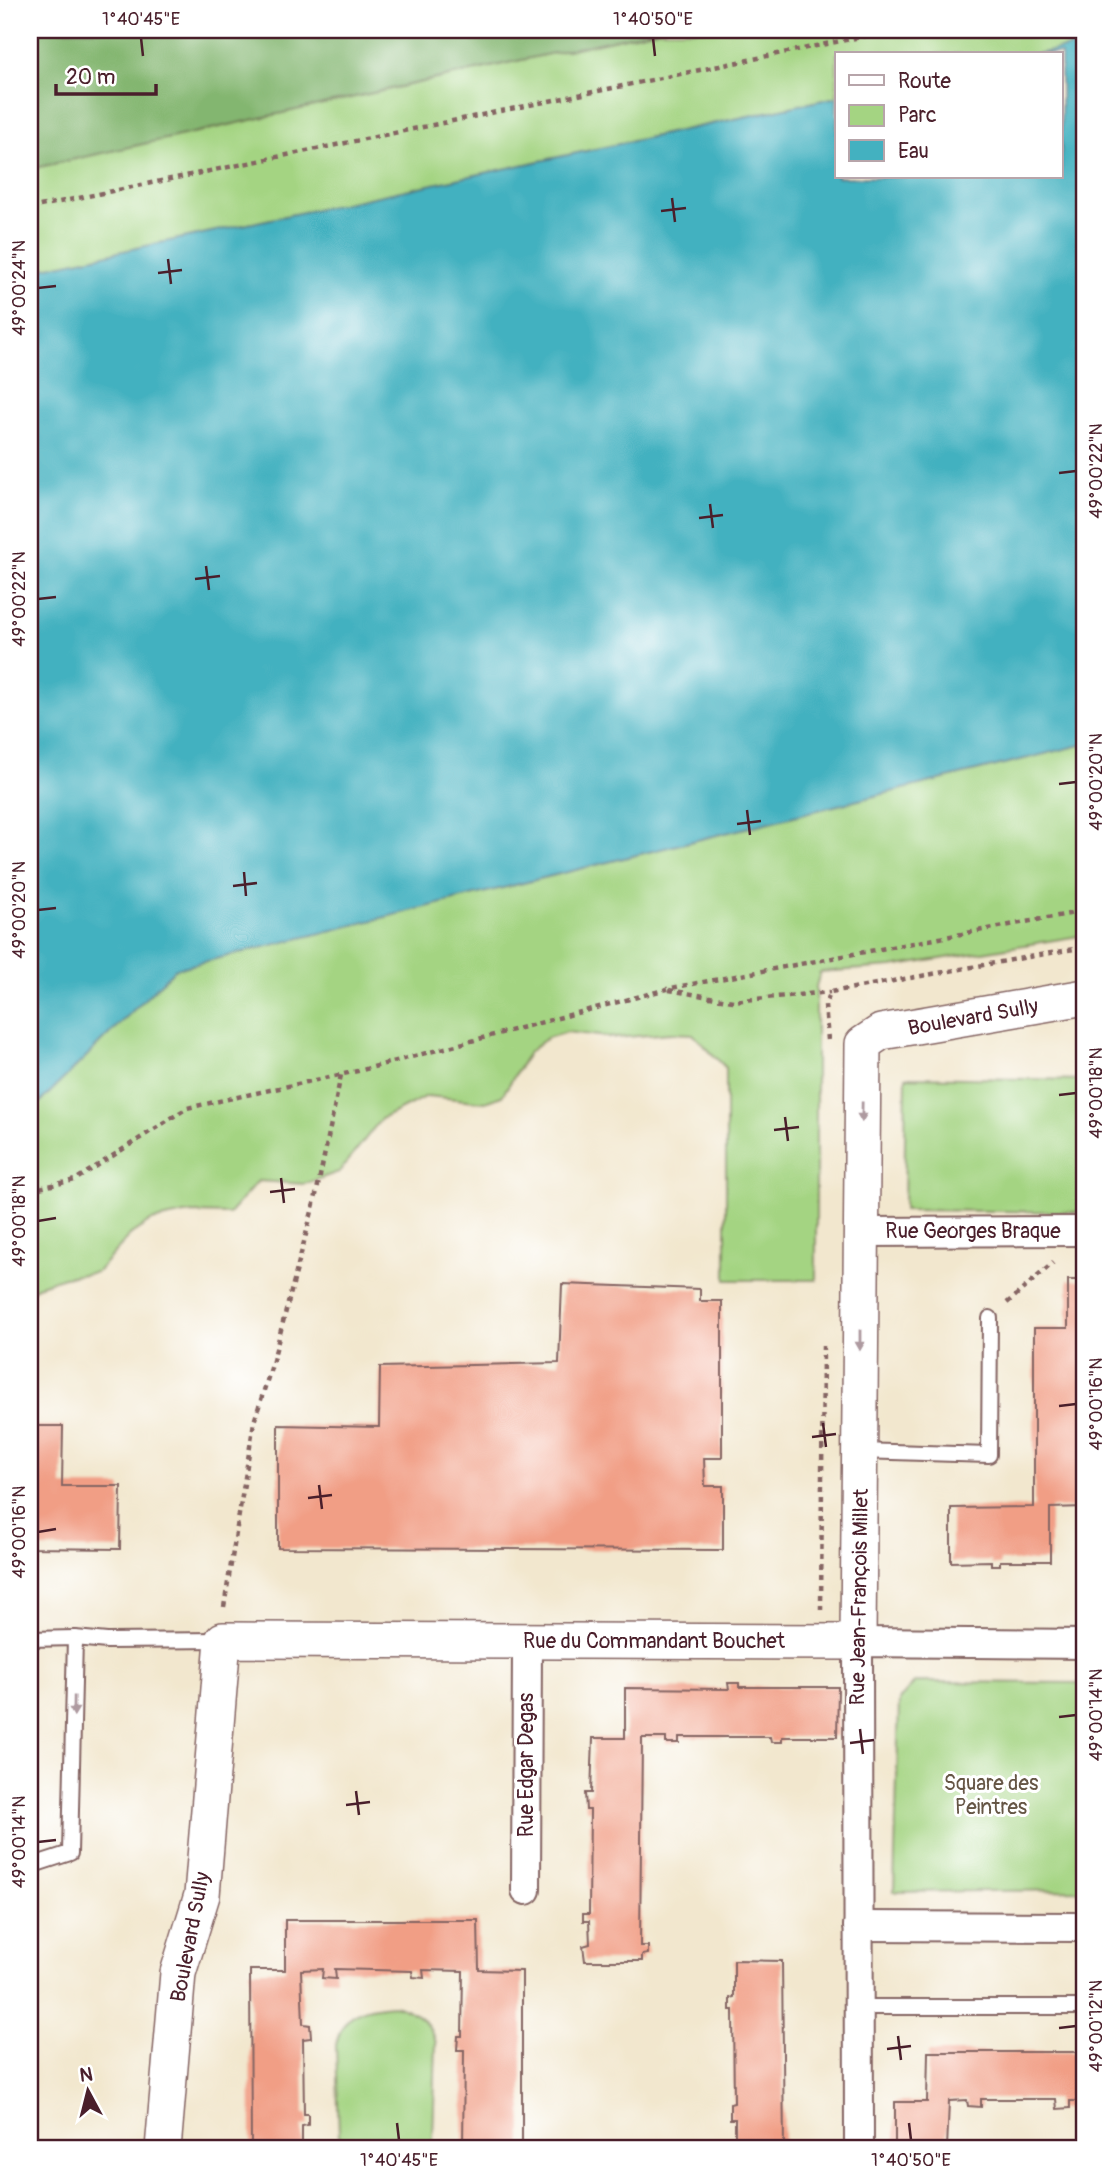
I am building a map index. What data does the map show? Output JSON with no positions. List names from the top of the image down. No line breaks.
{"streets":{"street":["Boulevard Sully","Rue Georges Braque","Rue Jean-François Millet","Rue du Commandant Bouchet","Rue Edgar Degas"]},"crossings":[["Boulevard Sully","Rue Jean-François Millet"],["Boulevard Sully","Rue du Commandant Bouchet"],["Rue Georges Braque","Rue Jean-François Millet"],["Rue Jean-François Millet","Rue du Commandant Bouchet"],["Rue du Commandant Bouchet","Rue Edgar Degas"]],"one_way":["Rue Jean-François Millet"],"parks":["Square des Peintres"],"legend":["Route","Parc","Eau"],"scale_bar":"20 m","north":"top","coordinates":["1°40'45\"E","1°40'50\"E","49°00'24\"N","49°00'22\"N","49°00'20\"N","49°00'18\"N","49°00'16\"N","49°00'14\"N","49°00'12\"N"]}
